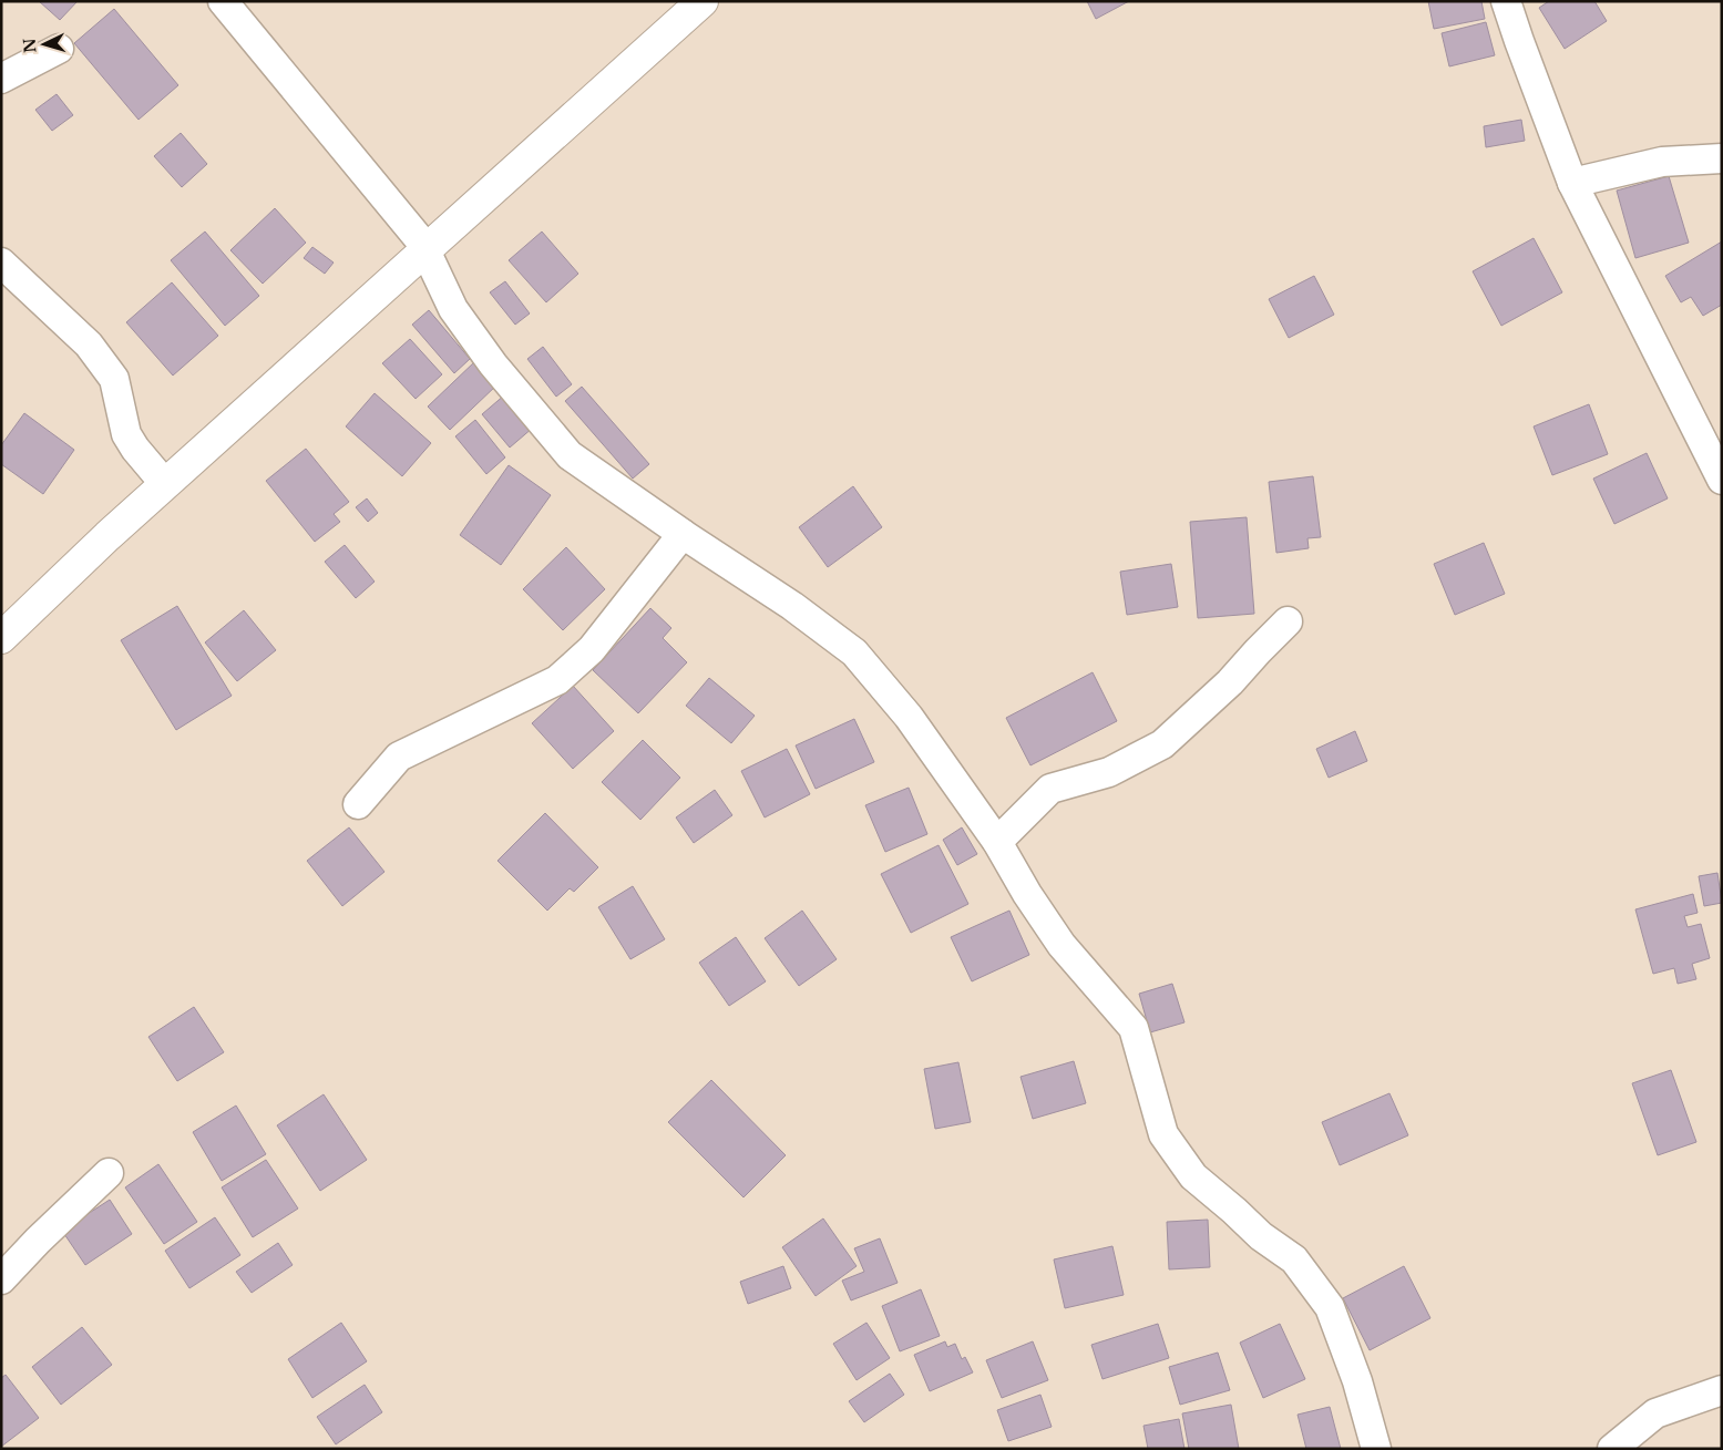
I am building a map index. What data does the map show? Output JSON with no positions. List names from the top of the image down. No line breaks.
{"north":"left"}
